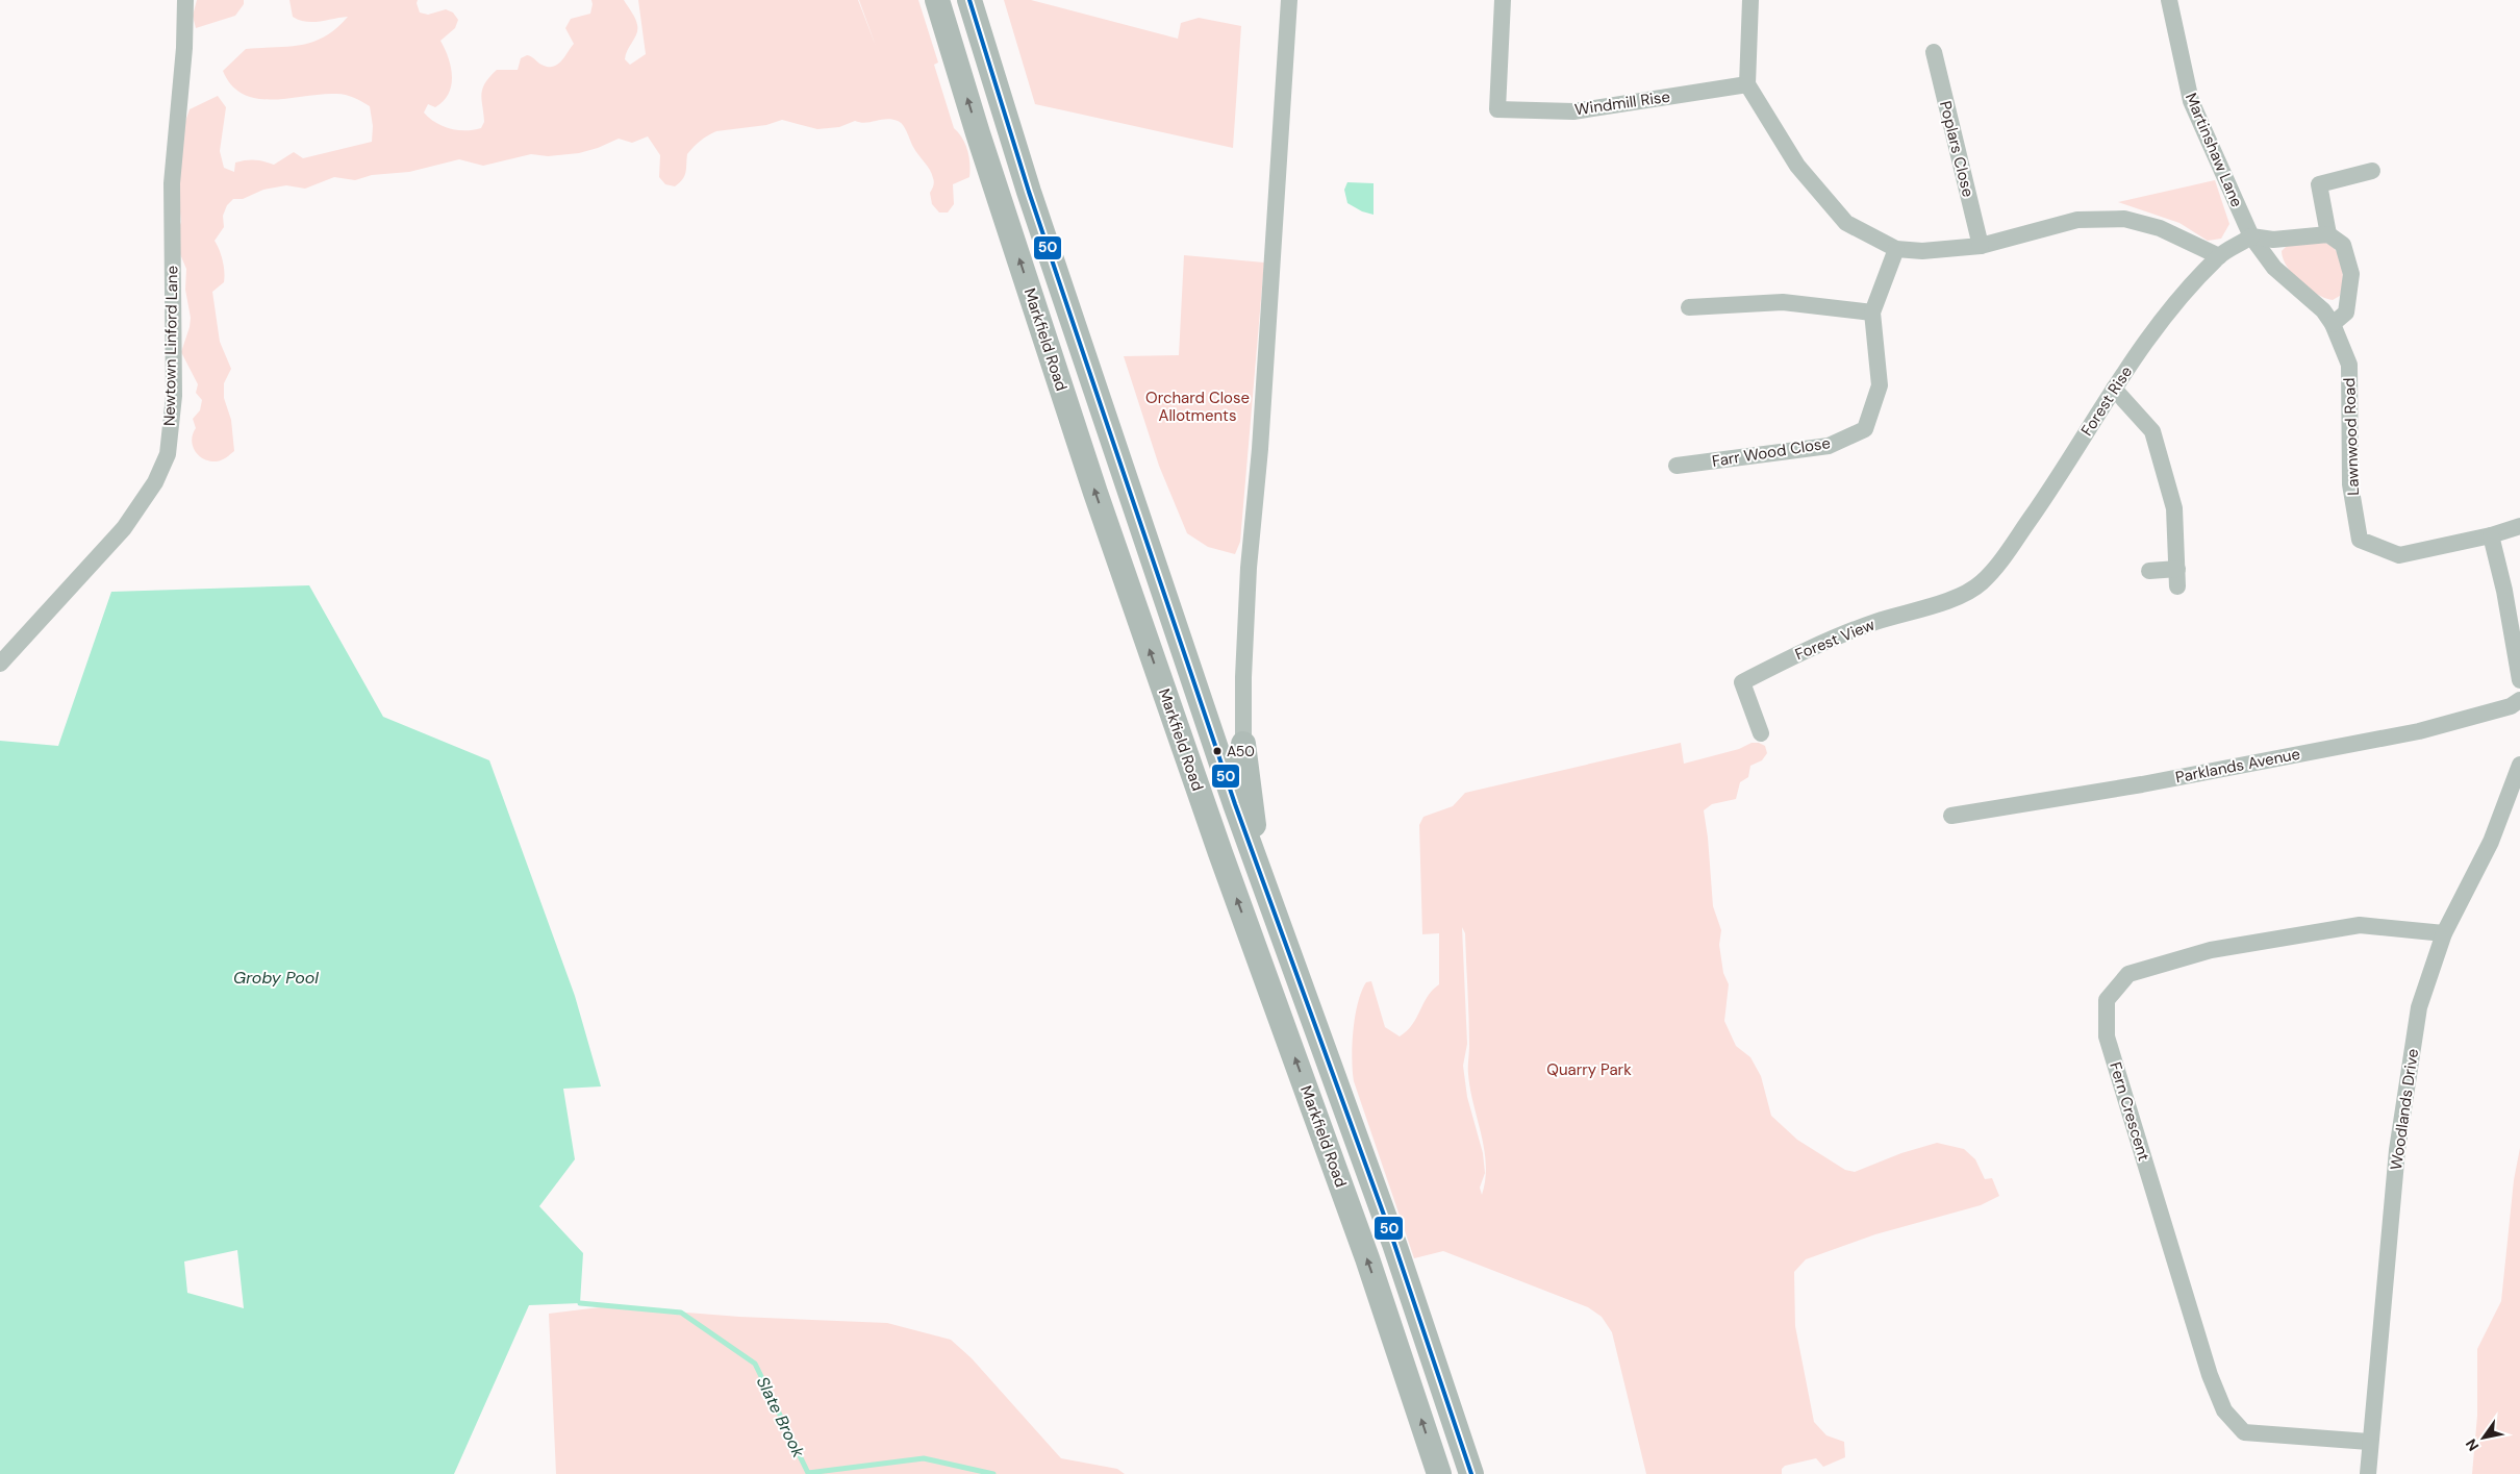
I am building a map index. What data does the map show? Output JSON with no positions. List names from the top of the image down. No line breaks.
{"streets":{"highway":["Markfield Road"],"street":["Windmill Rise","Poplars Close","Martinshaw Lane","Newtown Linford Lane","Forest Rise","Lawnwood Road","Farr Wood Close","Forest View","Parklands Avenue","Woodlands Drive","Fern Crescent"]},"crossings":[["Martinshaw Lane","Forest Rise"],["Martinshaw Lane","Lawnwood Road"],["Forest Rise","Lawnwood Road"],["Forest Rise","Forest View"],["Woodlands Drive","Fern Crescent"]],"water":["Groby Pool","Slate Brook"],"parks":["Orchard Close Allotments","Quarry Park"],"places":["A50"],"lines":["transit line 50"],"north":"bottom left"}
